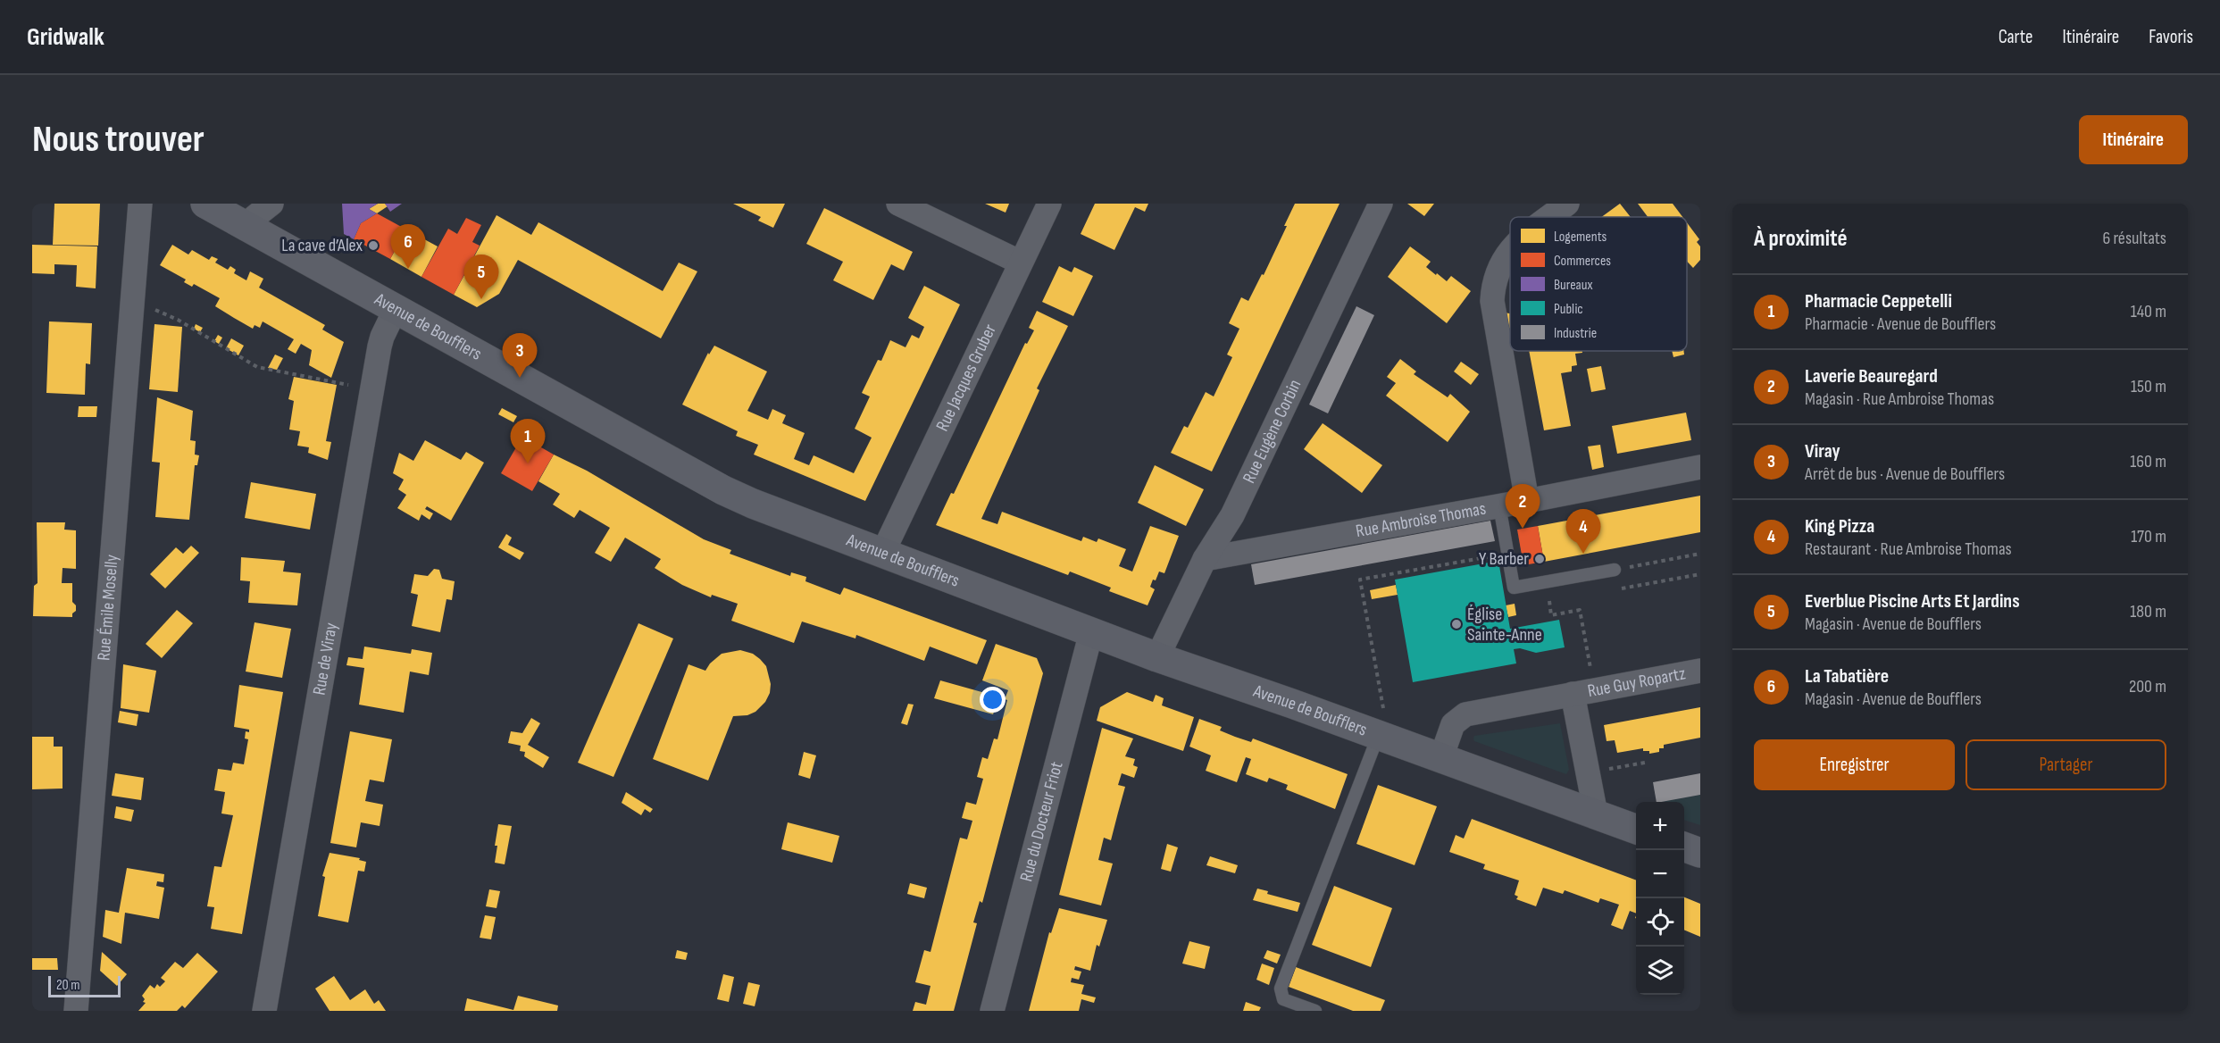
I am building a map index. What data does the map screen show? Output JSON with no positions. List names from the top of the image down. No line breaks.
{"streets":{"street":["Avenue de Boufflers","Rue Jacques Gruber","Rue Eugène Corbin","Rue Ambroise Thomas","Rue Émile Moselly","Rue de Viray","Rue Guy Ropartz","Rue du Docteur Friot"]},"crossings":[["Avenue de Boufflers","Rue Jacques Gruber"],["Avenue de Boufflers","Rue Eugène Corbin"],["Avenue de Boufflers","Rue de Viray"],["Avenue de Boufflers","Rue Guy Ropartz"],["Avenue de Boufflers","Rue du Docteur Friot"],["Rue Eugène Corbin","Rue Ambroise Thomas"]],"places":["La cave d’Alex","Y Barber","Église Sainte-Anne"],"legend":["Logements","Commerces","Bureaux","Public","Industrie"],"scale_bar":"20 m","page":{"header":"Gridwalk","nav":["Carte","Itinéraire","Favoris"],"buttons":["Itinéraire",["Enregistrer","Partager"]],"title":"Nous trouver","heading":["À proximité","6 résultats"],"pins":["6","5","3","1","2","4"],"list":[{"mark":"1","name":"Pharmacie Ceppetelli","note":"Pharmacie · Avenue de Boufflers","value":"140 m"},{"mark":"2","name":"Laverie Beauregard","note":"Magasin · Rue Ambroise Thomas","value":"150 m"},{"mark":"3","name":"Viray","note":"Arrêt de bus · Avenue de Boufflers","value":"160 m"},{"mark":"4","name":"King Pizza","note":"Restaurant · Rue Ambroise Thomas","value":"170 m"},{"mark":"5","name":"Everblue Piscine Arts Et Jardins","note":"Magasin · Avenue de Boufflers","value":"180 m"},{"mark":"6","name":"La Tabatière","note":"Magasin · Avenue de Boufflers","value":"200 m"}],"map_buttons":["+","−"],"scale":"20 m"}}
